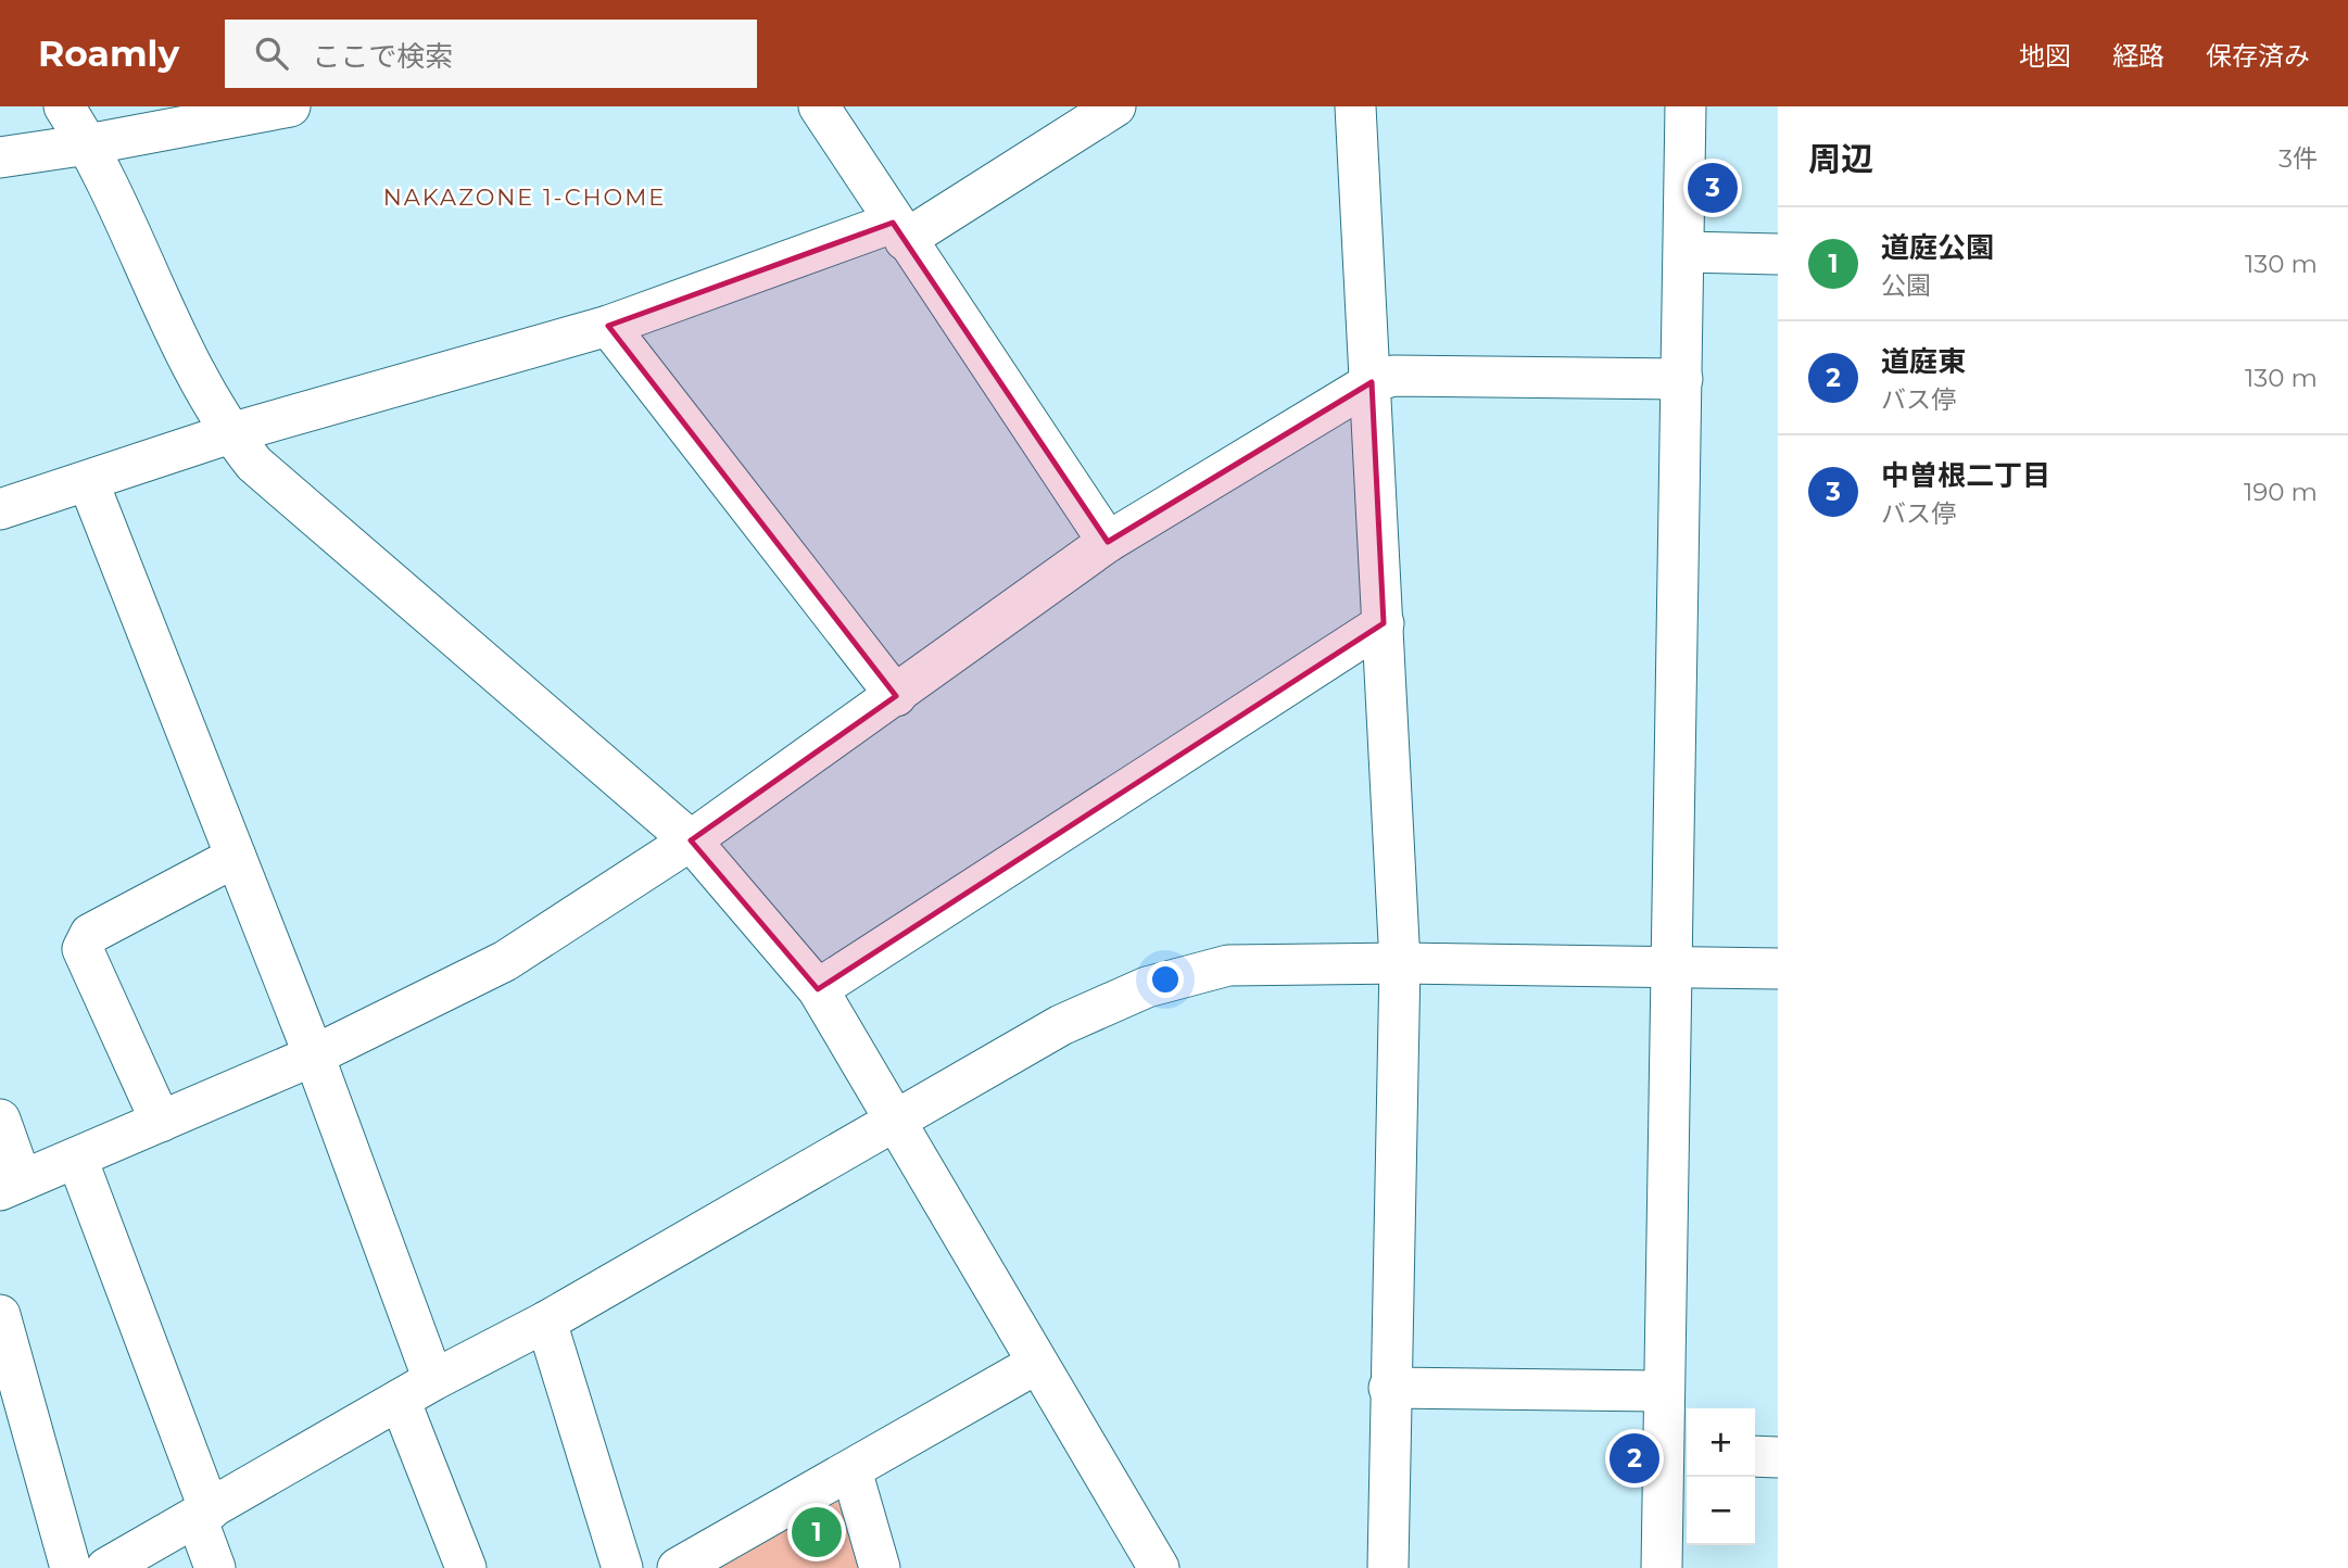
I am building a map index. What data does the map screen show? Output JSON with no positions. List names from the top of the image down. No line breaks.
{"districts":["NAKAZONE 1-CHOME"],"page":{"header":"Roamly","search":"ここで検索","nav":["地図","経路","保存済み"],"heading":["周辺","3件"],"pins":["3","2","1"],"list":[{"mark":"1","name":"道庭公園","note":"公園","value":"130 m"},{"mark":"2","name":"道庭東","note":"バス停","value":"130 m"},{"mark":"3","name":"中曽根二丁目","note":"バス停","value":"190 m"}],"map_buttons":["+","−"]}}
